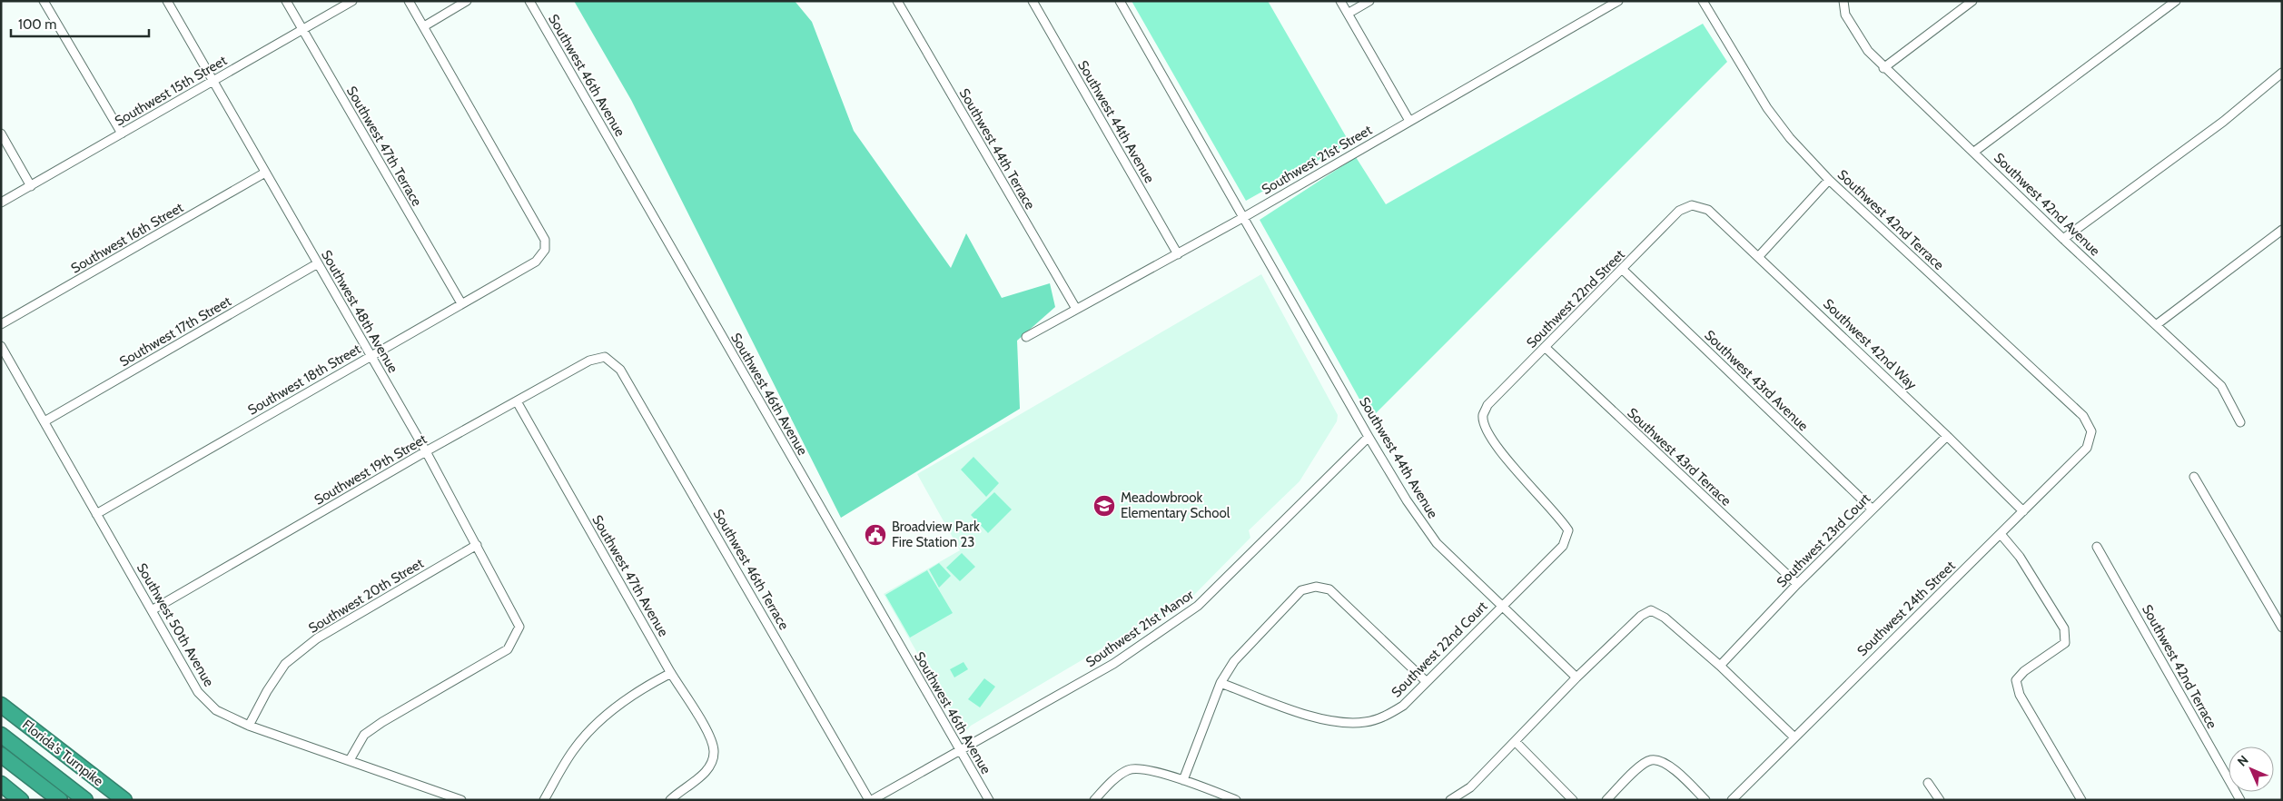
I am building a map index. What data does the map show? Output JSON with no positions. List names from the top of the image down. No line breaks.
{"streets":{"highway":["Florida's Turnpike"],"street":["Southwest 46th Avenue","Southwest 15th Street","Southwest 44th Avenue","Southwest 47th Terrace","Southwest 44th Terrace","Southwest 21st Street","Southwest 42nd Avenue","Southwest 42nd Terrace","Southwest 16th Street","Southwest 22nd Street","Southwest 48th Avenue","Southwest 17th Street","Southwest 42nd Way","Southwest 18th Street","Southwest 43rd Avenue","Southwest 43rd Terrace","Southwest 19th Street","Southwest 23rd Court","Southwest 46th Terrace","Southwest 47th Avenue","Southwest 20th Street","Southwest 24th Street","Southwest 50th Avenue","Southwest 21st Manor","Southwest 22nd Court"]},"crossings":[["Southwest 46th Avenue","Southwest 21st Manor"],["Southwest 15th Street","Southwest 47th Terrace"],["Southwest 15th Street","Southwest 48th Avenue"],["Southwest 44th Avenue","Southwest 21st Street"],["Southwest 44th Avenue","Southwest 21st Manor"],["Southwest 44th Avenue","Southwest 22nd Court"],["Southwest 47th Terrace","Southwest 18th Street"],["Southwest 44th Terrace","Southwest 21st Street"],["Southwest 42nd Terrace","Southwest 24th Street"],["Southwest 16th Street","Southwest 48th Avenue"],["Southwest 22nd Street","Southwest 42nd Way"],["Southwest 22nd Street","Southwest 43rd Avenue"],["Southwest 22nd Street","Southwest 43rd Terrace"],["Southwest 22nd Street","Southwest 22nd Court"],["Southwest 48th Avenue","Southwest 17th Street"],["Southwest 48th Avenue","Southwest 18th Street"],["Southwest 48th Avenue","Southwest 19th Street"],["Southwest 48th Avenue","Southwest 20th Street"],["Southwest 48th Avenue","Southwest 50th Avenue"],["Southwest 17th Street","Southwest 50th Avenue"],["Southwest 42nd Way","Southwest 23rd Court"],["Southwest 42nd Way","Southwest 24th Street"],["Southwest 18th Street","Southwest 50th Avenue"],["Southwest 43rd Avenue","Southwest 23rd Court"],["Southwest 43rd Terrace","Southwest 23rd Court"],["Southwest 19th Street","Southwest 46th Terrace"],["Southwest 19th Street","Southwest 47th Avenue"],["Southwest 19th Street","Southwest 50th Avenue"],["Southwest 20th Street","Southwest 50th Avenue"]],"places":{"school or university":["Meadowbrook Elementary School"],"public building":["Broadview Park Fire Station 23"]},"scale_bar":"100 m","north":"top left"}
